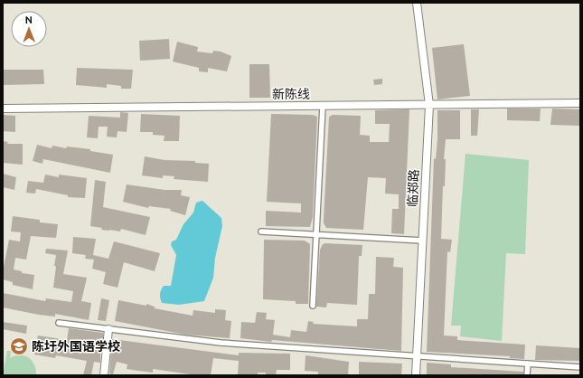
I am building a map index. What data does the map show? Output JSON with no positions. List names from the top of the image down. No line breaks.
{"streets":{"street":["新陈线","临郑路"]},"crossings":[["新陈线","临郑路"]],"places":{"school or university":["陈圩外国语学校"]},"north":"top"}
